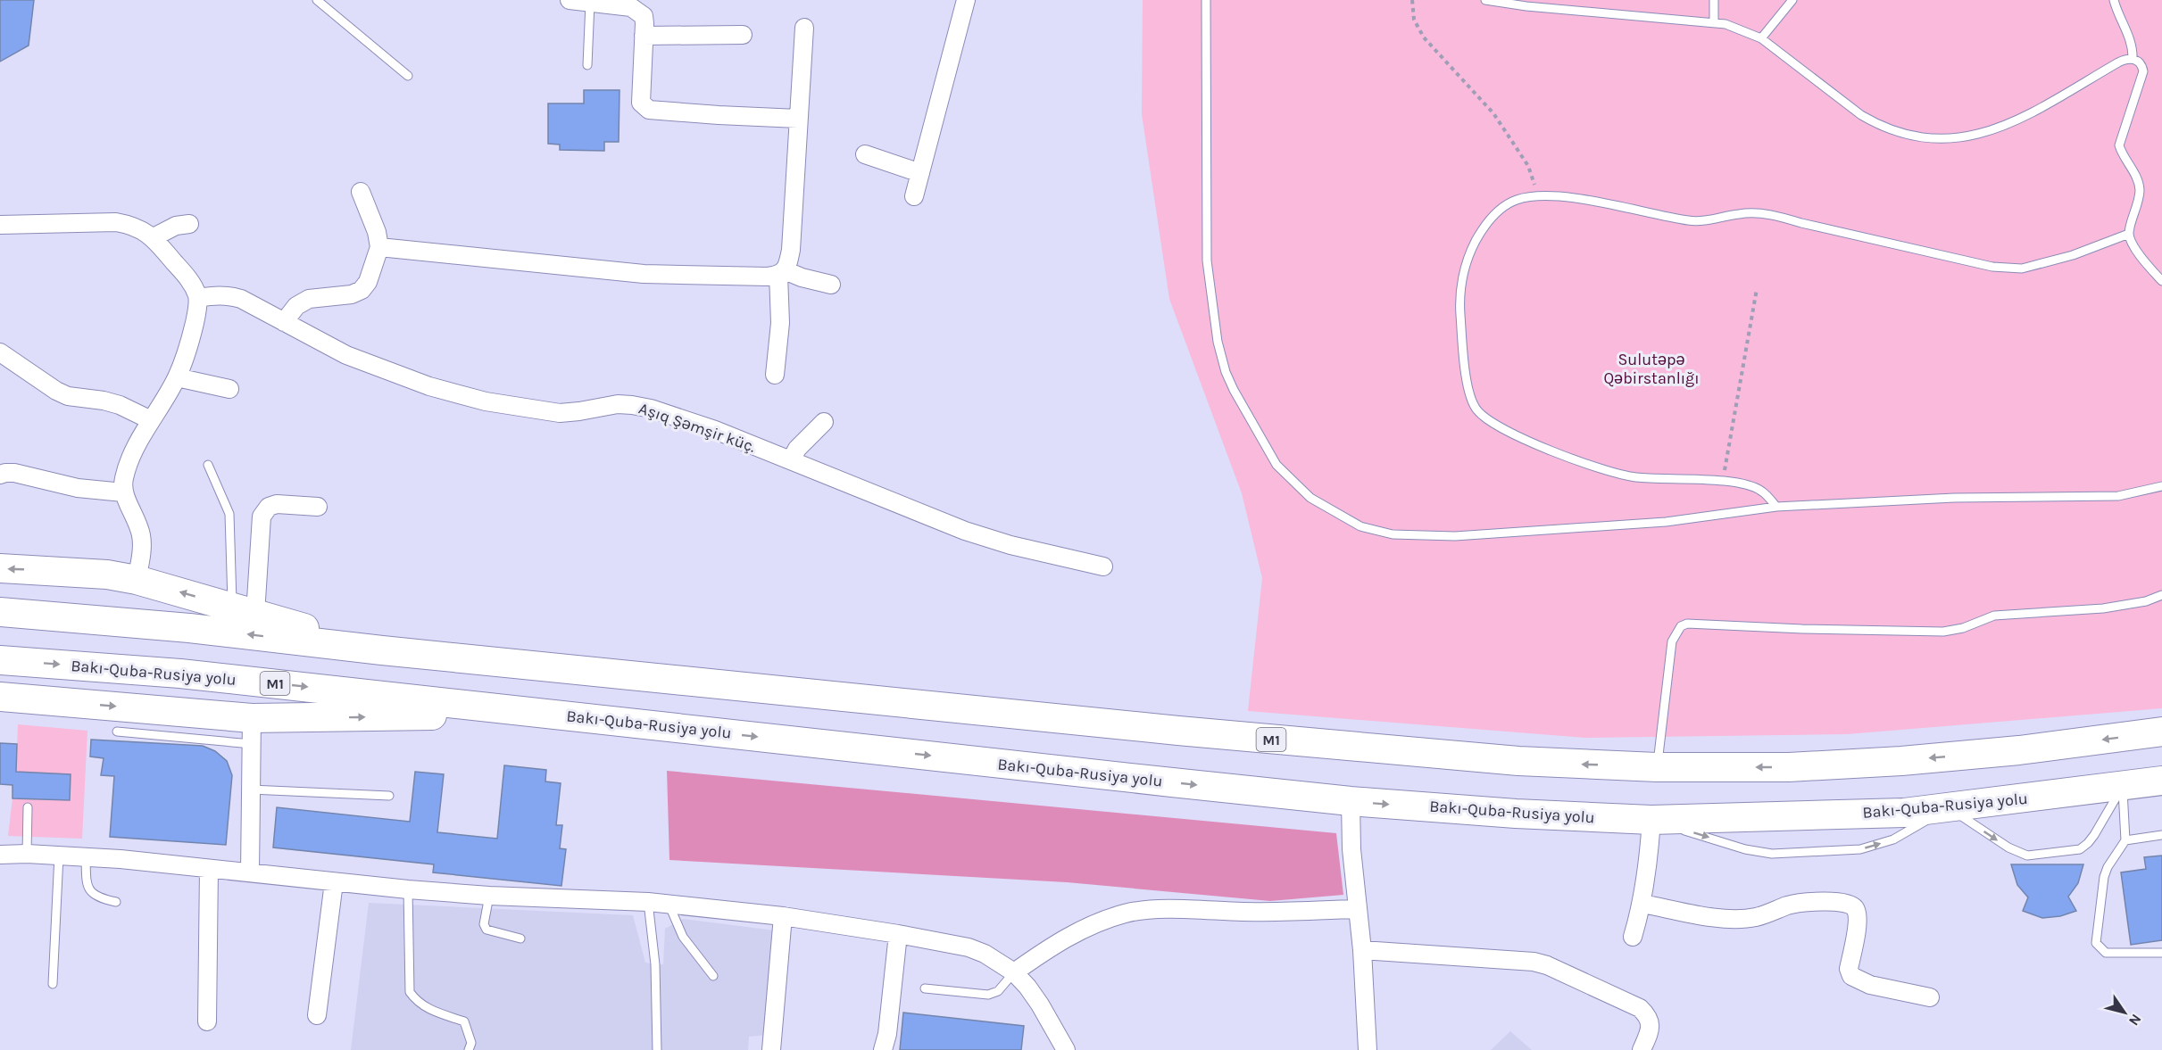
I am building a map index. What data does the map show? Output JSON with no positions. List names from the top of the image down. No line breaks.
{"streets":{"highway":["Bakı-Quba-Rusiya yolu","M1"],"street":["Aşıq Şəmşir küç."]},"parks":["Sulutəpə Qəbirstanlığı"],"north":"bottom right"}
